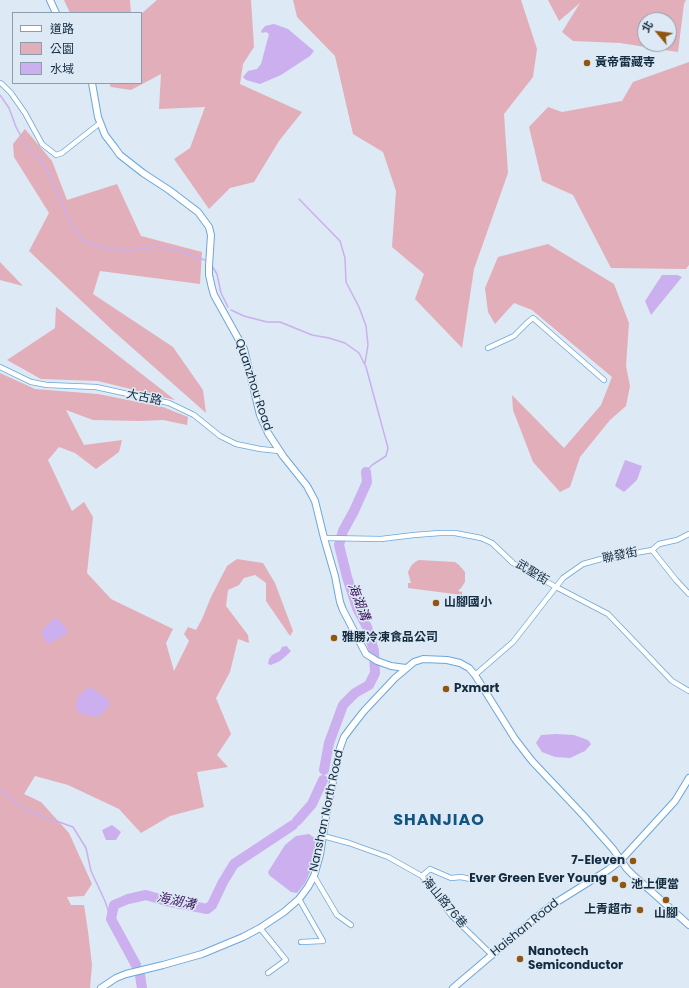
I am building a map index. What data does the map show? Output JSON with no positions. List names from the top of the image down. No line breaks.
{"streets":{"street":["Quanzhou Road","大古路","聯發街","武聖街","Nanshan North Road","海山路76巷","Haishan Road"]},"crossings":[["Quanzhou Road","大古路"],["Quanzhou Road","武聖街"],["Quanzhou Road","Nanshan North Road"],["聯發街","武聖街"],["聯發街","Nanshan North Road"],["Nanshan North Road","海山路76巷"],["Nanshan North Road","Haishan Road"],["海山路76巷","Haishan Road"]],"districts":["SHANJIAO"],"water":["海湖溝"],"places":["黃帝雷藏寺","山腳國小","雅勝冷凍食品公司","Pxmart","7-Eleven","Ever Green Ever Young","池上便當","山腳","上青超市","Nanotech Semiconductor"],"legend":["道路","公園","水域"],"north":"top left"}
